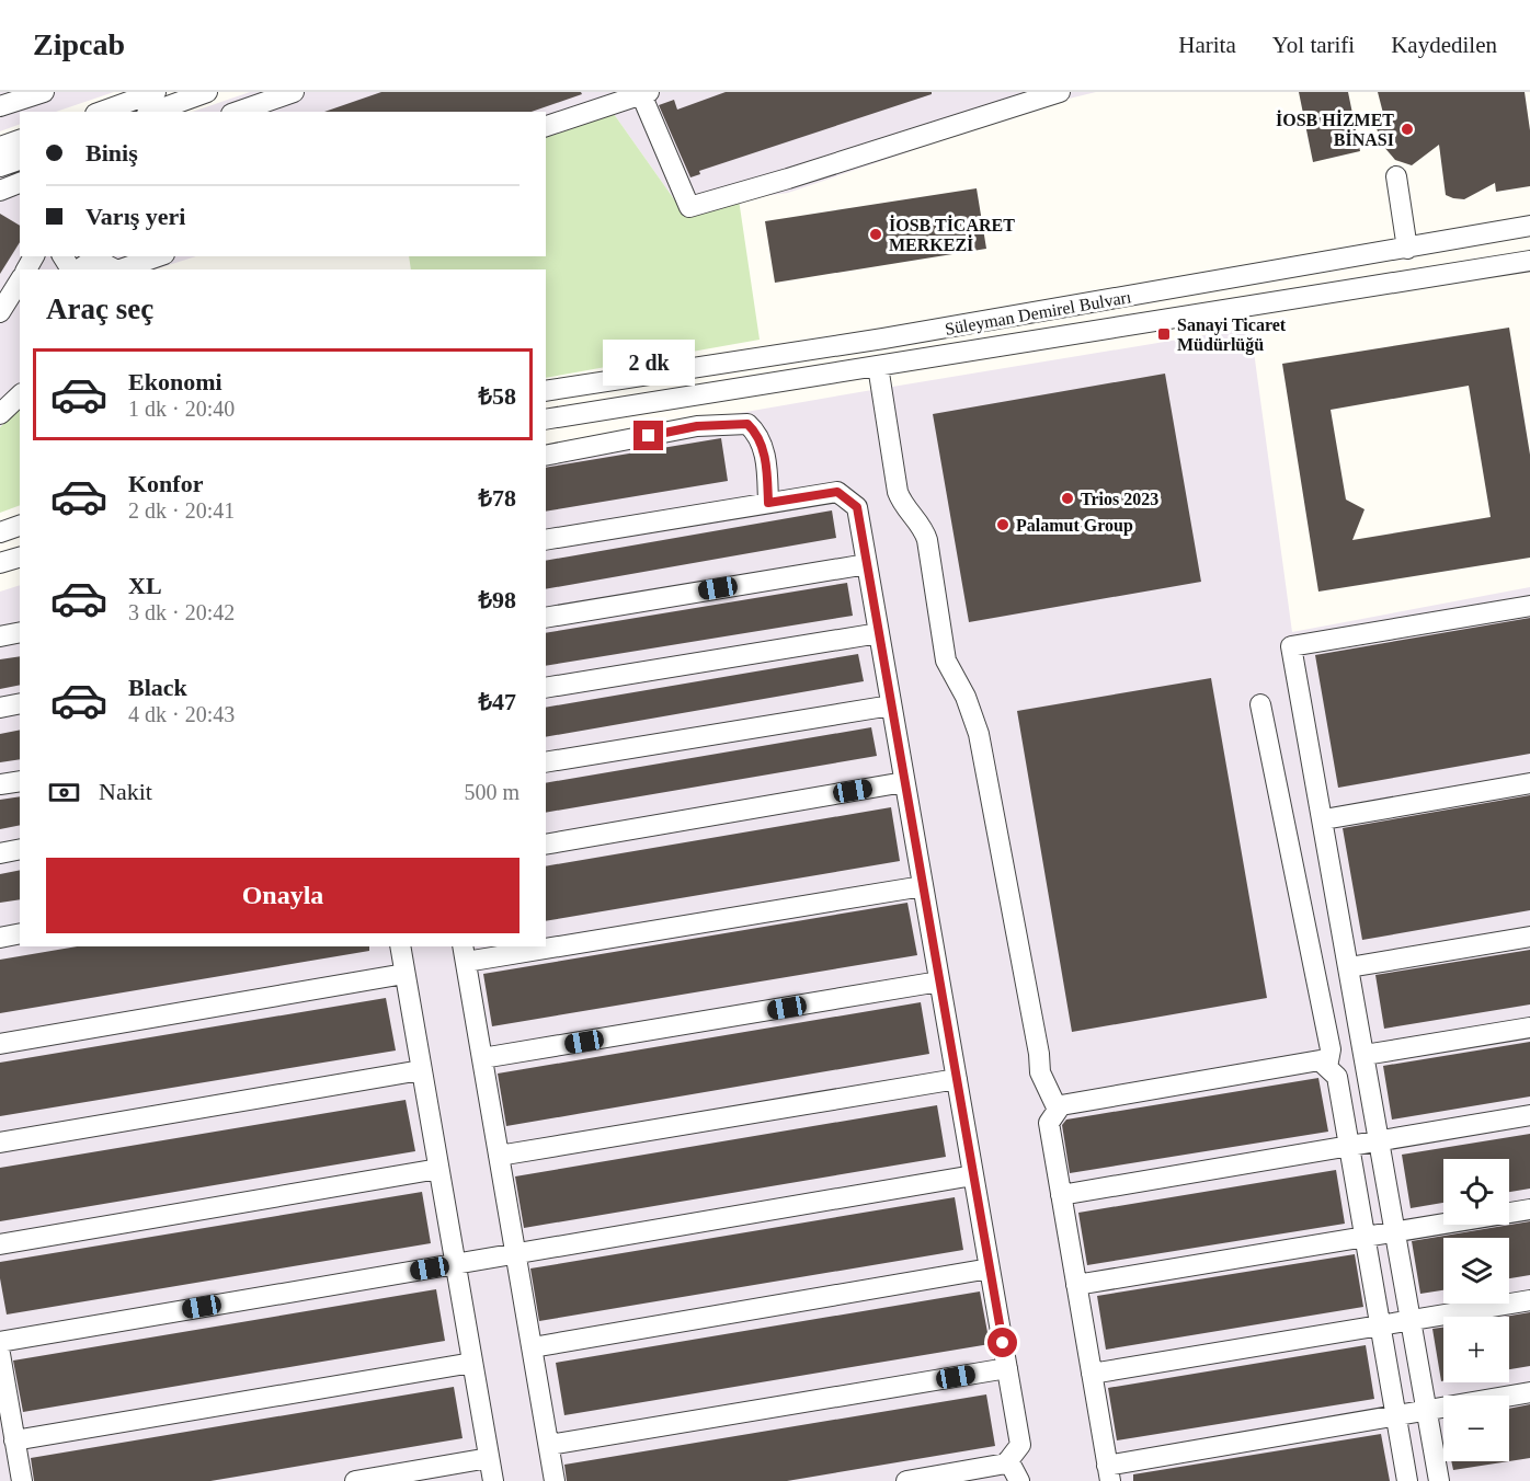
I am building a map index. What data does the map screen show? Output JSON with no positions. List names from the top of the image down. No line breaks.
{"streets":{"street":["Süleyman Demirel Bulvarı"]},"places":{"other":["İOSB HİZMET BİNASI","İOSB TİCARET MERKEZİ","Trios 2023","Palamut Group"],"transit":["Sanayi Ticaret Müdürlüğü"]},"page":{"header":"Zipcab","nav":["Harita","Yol tarifi","Kaydedilen"],"banner":["Biniş","Varış yeri"],"heading":"Araç seç","bubble":"2 dk","list":[{"name":"Ekonomi","note":"1 dk · 20:40","value":"₺58"},{"name":"Konfor","note":"2 dk · 20:41","value":"₺78"},{"name":"XL","note":"3 dk · 20:42","value":"₺98"},{"name":"Black","note":"4 dk · 20:43","value":"₺47"}],"pay":["Nakit","500 m"],"buttons":"Onayla","map_buttons":["+","−"]}}
